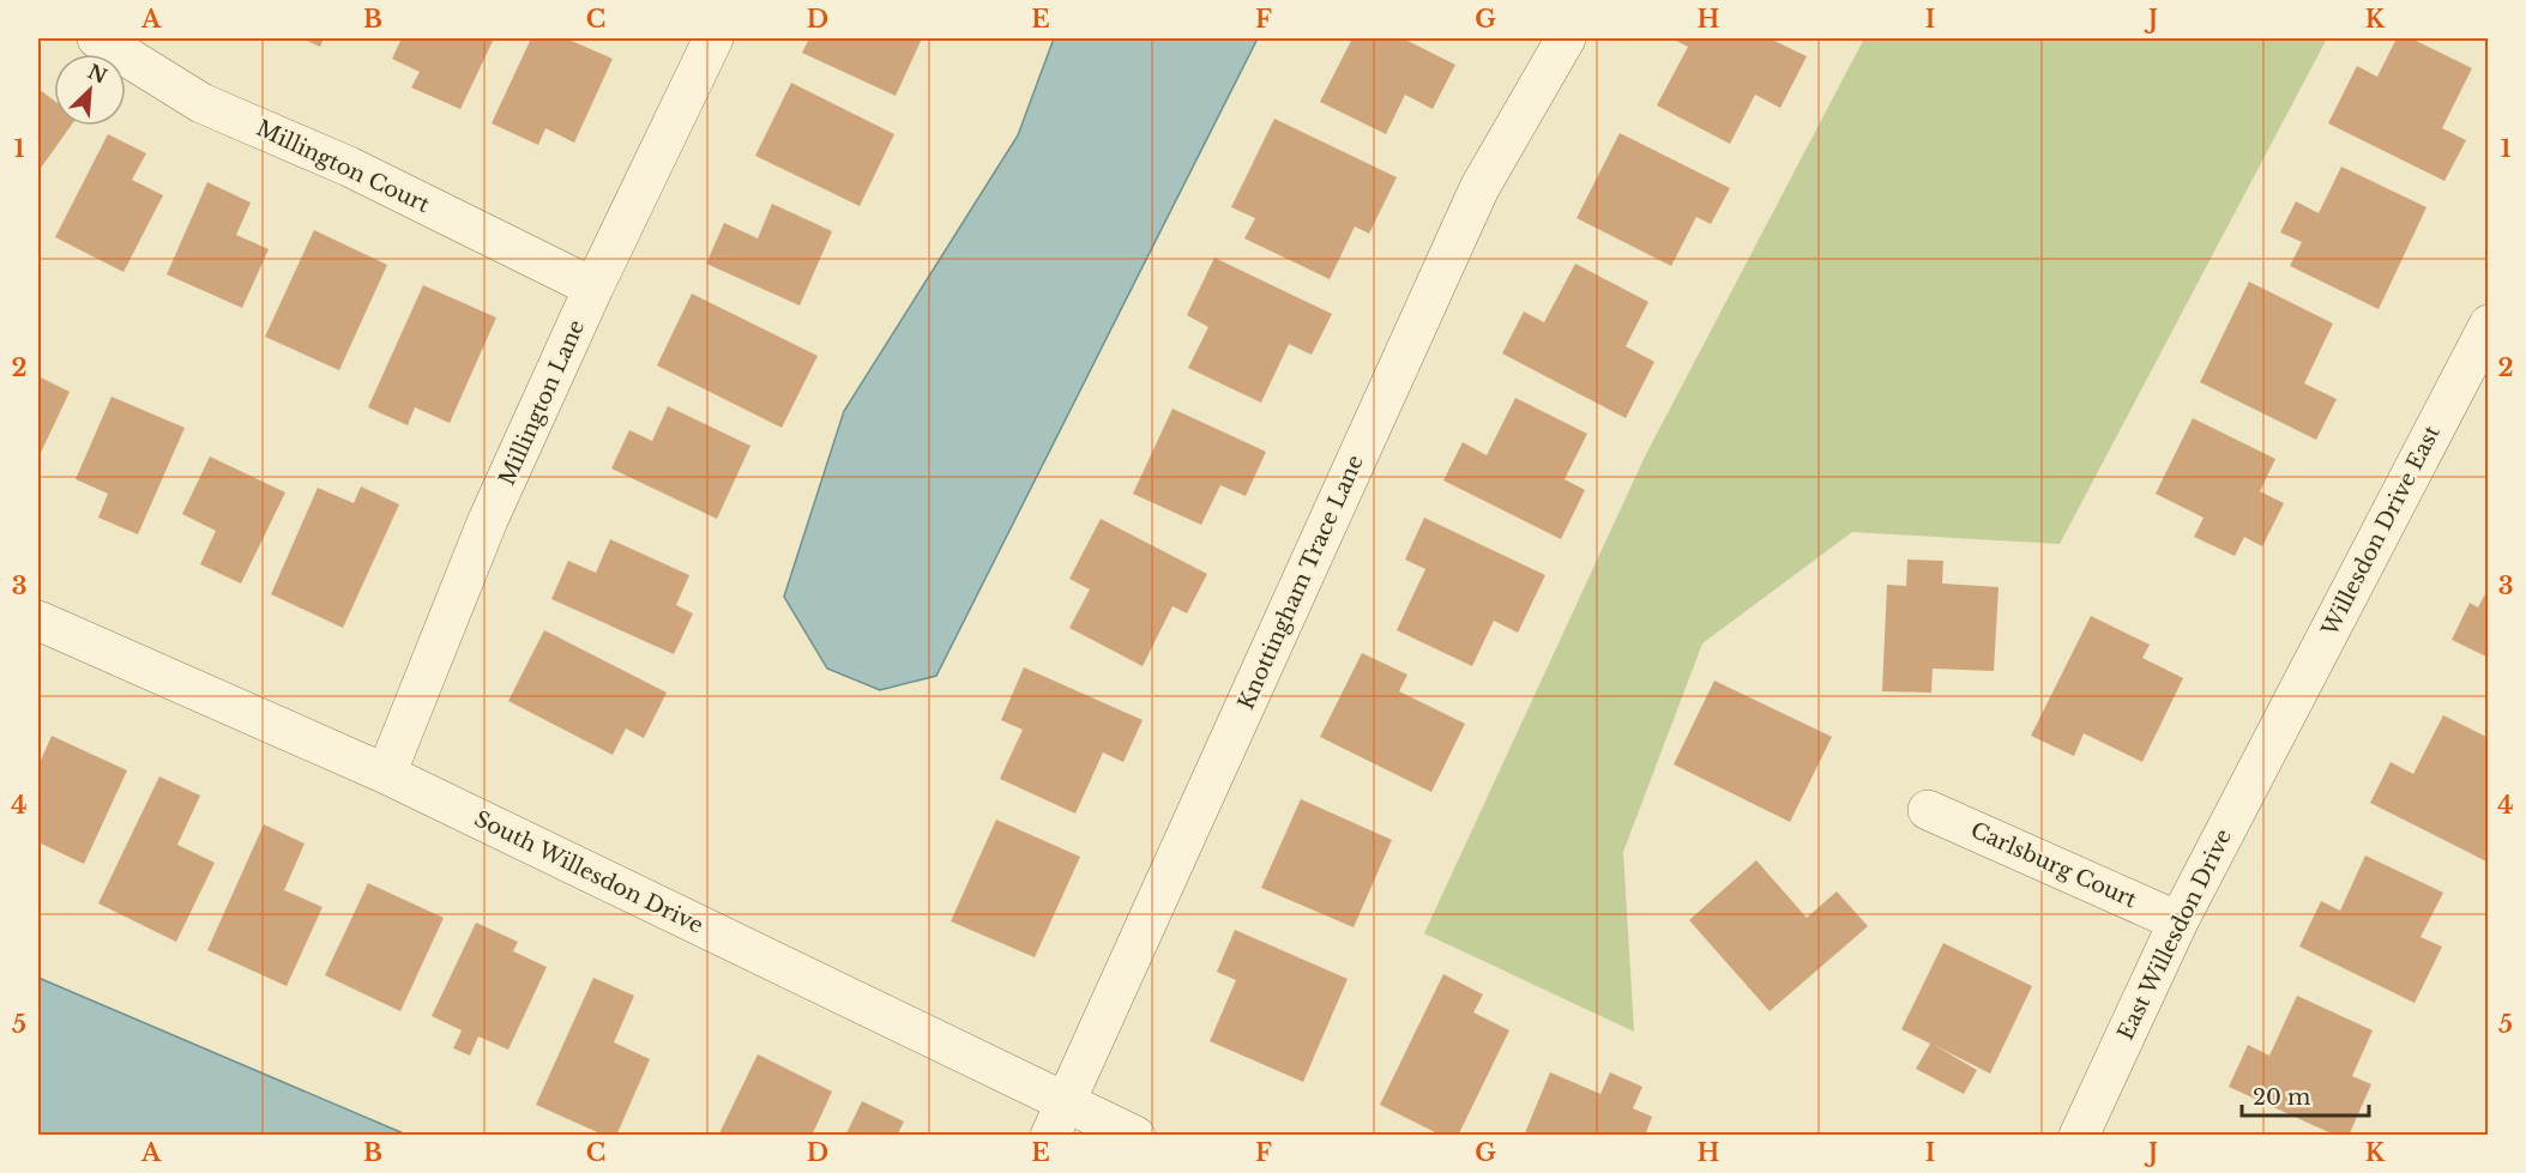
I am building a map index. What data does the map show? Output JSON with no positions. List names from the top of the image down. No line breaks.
{"streets":{"street":["Millington Court","Millington Lane","Willesdon Drive East","Knottingham Trace Lane","Carlsburg Court","South Willesdon Drive","East Willesdon Drive"]},"crossings":[["Millington Court","Millington Lane"],["Millington Lane","South Willesdon Drive"],["Willesdon Drive East","East Willesdon Drive"],["Knottingham Trace Lane","South Willesdon Drive"],["Carlsburg Court","East Willesdon Drive"]],"scale_bar":"20 m","north":"top right","grid":{"columns":["A","B","C","D","E","F","G","H","I","J","K"],"rows":["1","2","3","4","5"]}}
